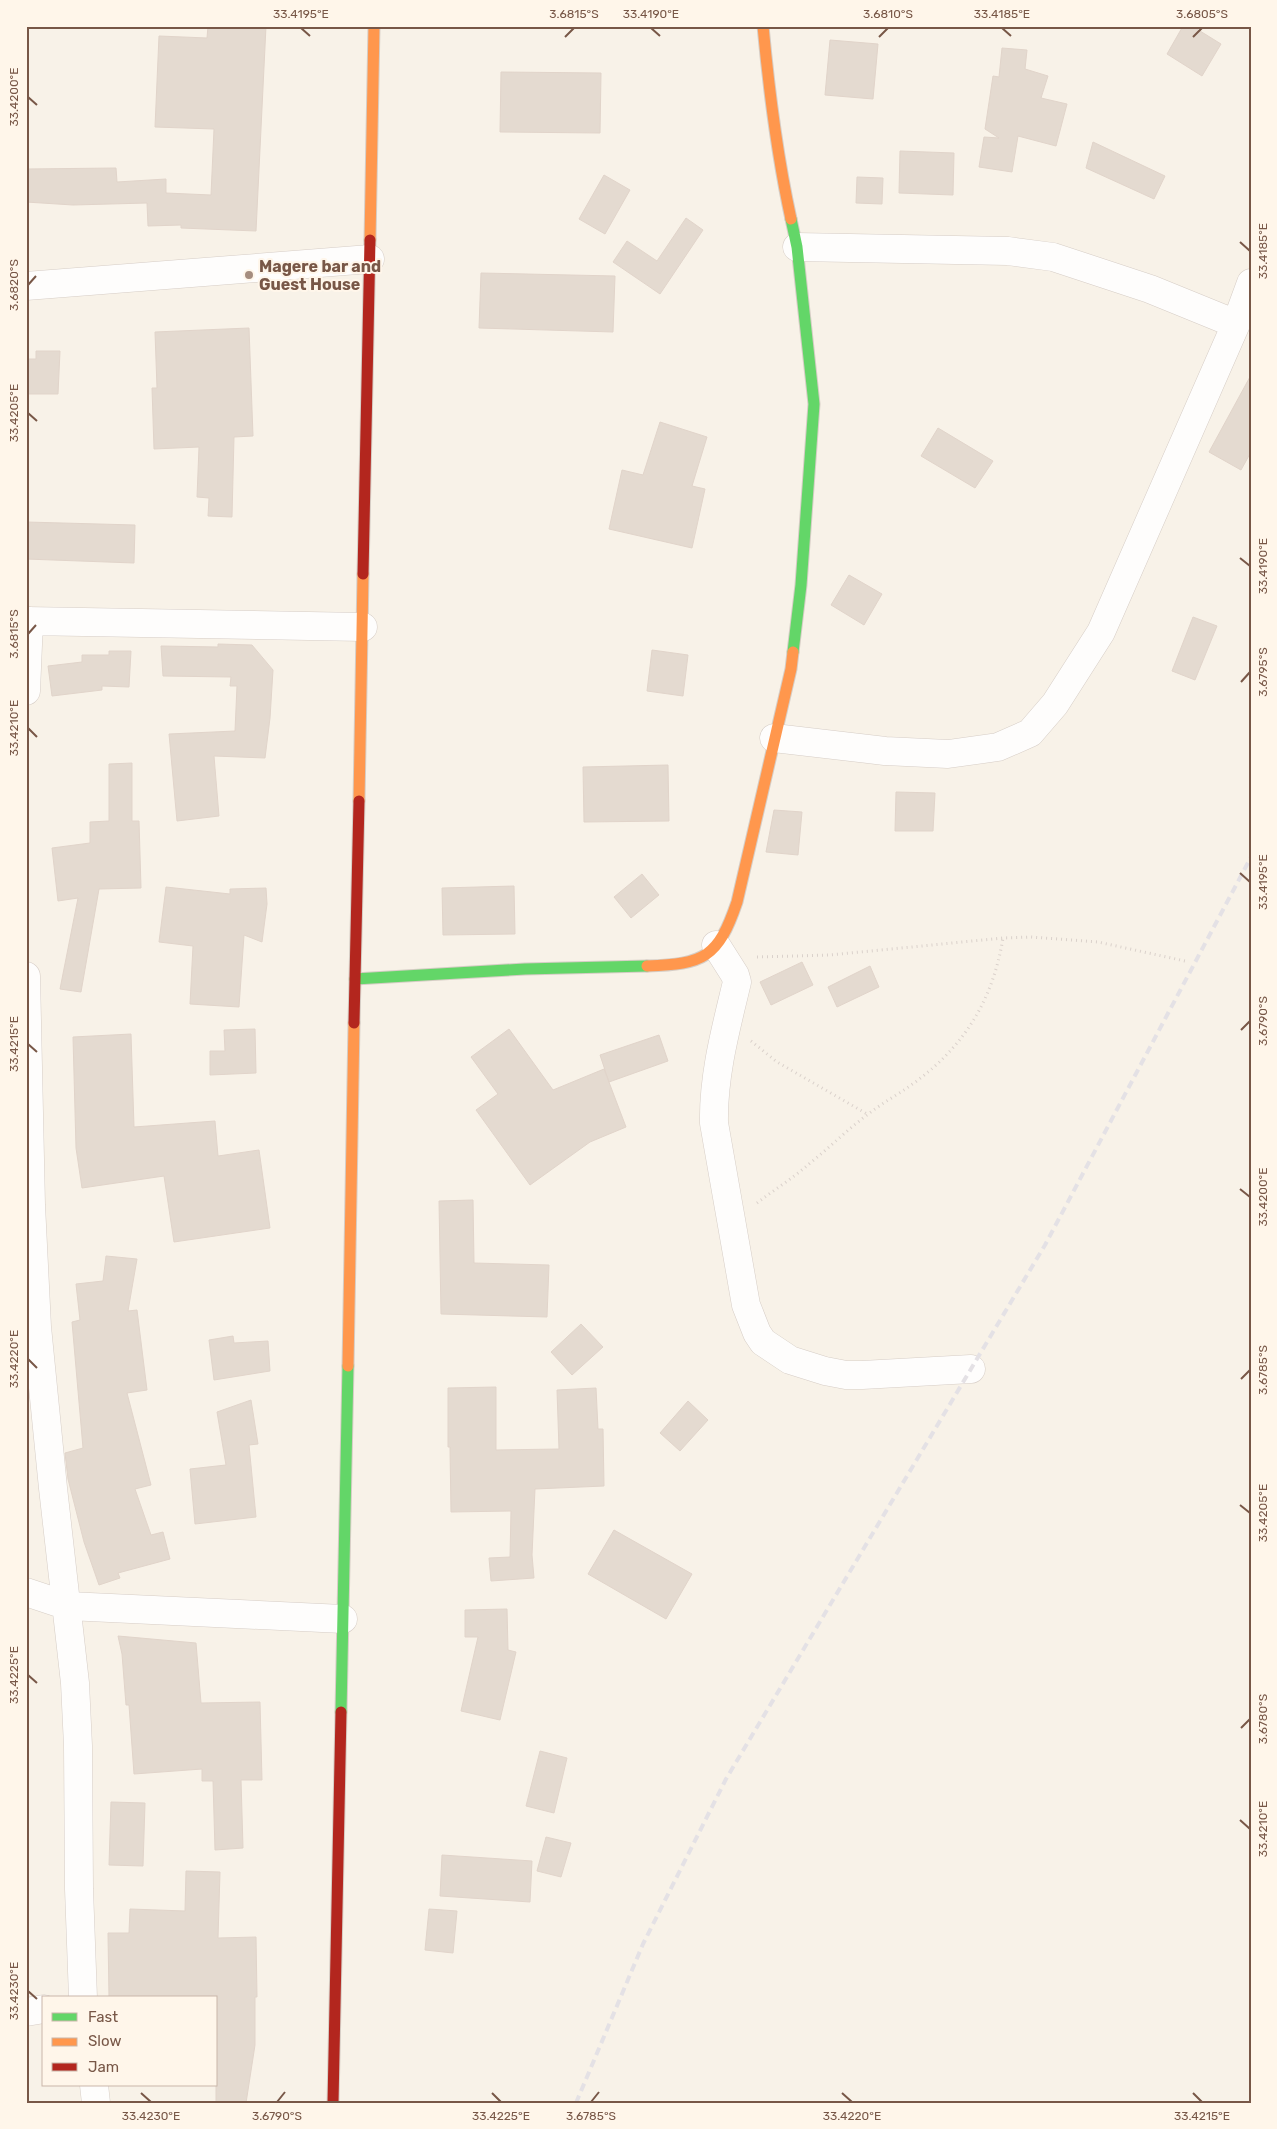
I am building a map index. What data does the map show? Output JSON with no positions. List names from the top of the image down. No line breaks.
{"places":["Magere bar and Guest House"],"legend":["Fast","Slow","Jam"],"coordinates":["33.4195°E","3.6815°S","33.4190°E","3.6810°S","33.4185°E","3.6805°S","33.4200°E","3.6820°S","33.4205°E","3.6795°S","33.4210°E","3.6790°S","33.4215°E","33.4220°E","3.6785°S","33.4225°E","3.6780°S","33.4230°E"]}
